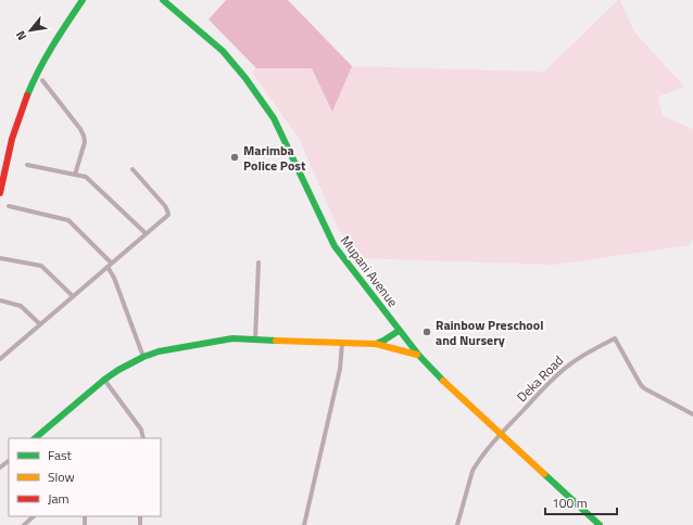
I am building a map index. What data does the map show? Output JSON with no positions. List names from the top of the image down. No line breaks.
{"streets":{"street":["Mupani Avenue","Deka Road"]},"crossings":[["Mupani Avenue","Deka Road"]],"places":["Marimba Police Post","Rainbow Preschool and Nursery"],"legend":["Fast","Slow","Jam"],"scale_bar":"100 m","north":"bottom left"}
